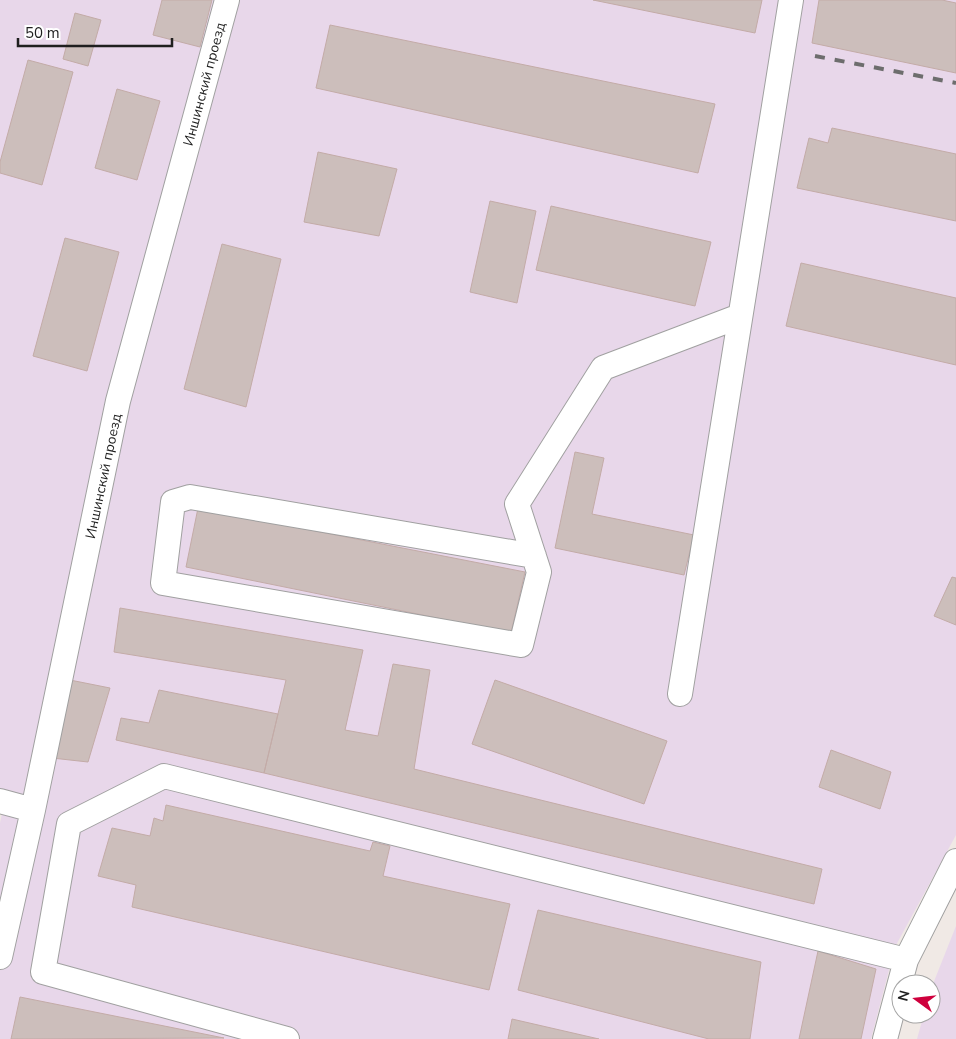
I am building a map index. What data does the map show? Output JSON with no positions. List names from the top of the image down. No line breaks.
{"streets":{"street":["Иншинский проезд"]},"scale_bar":"50 m","north":"left"}
